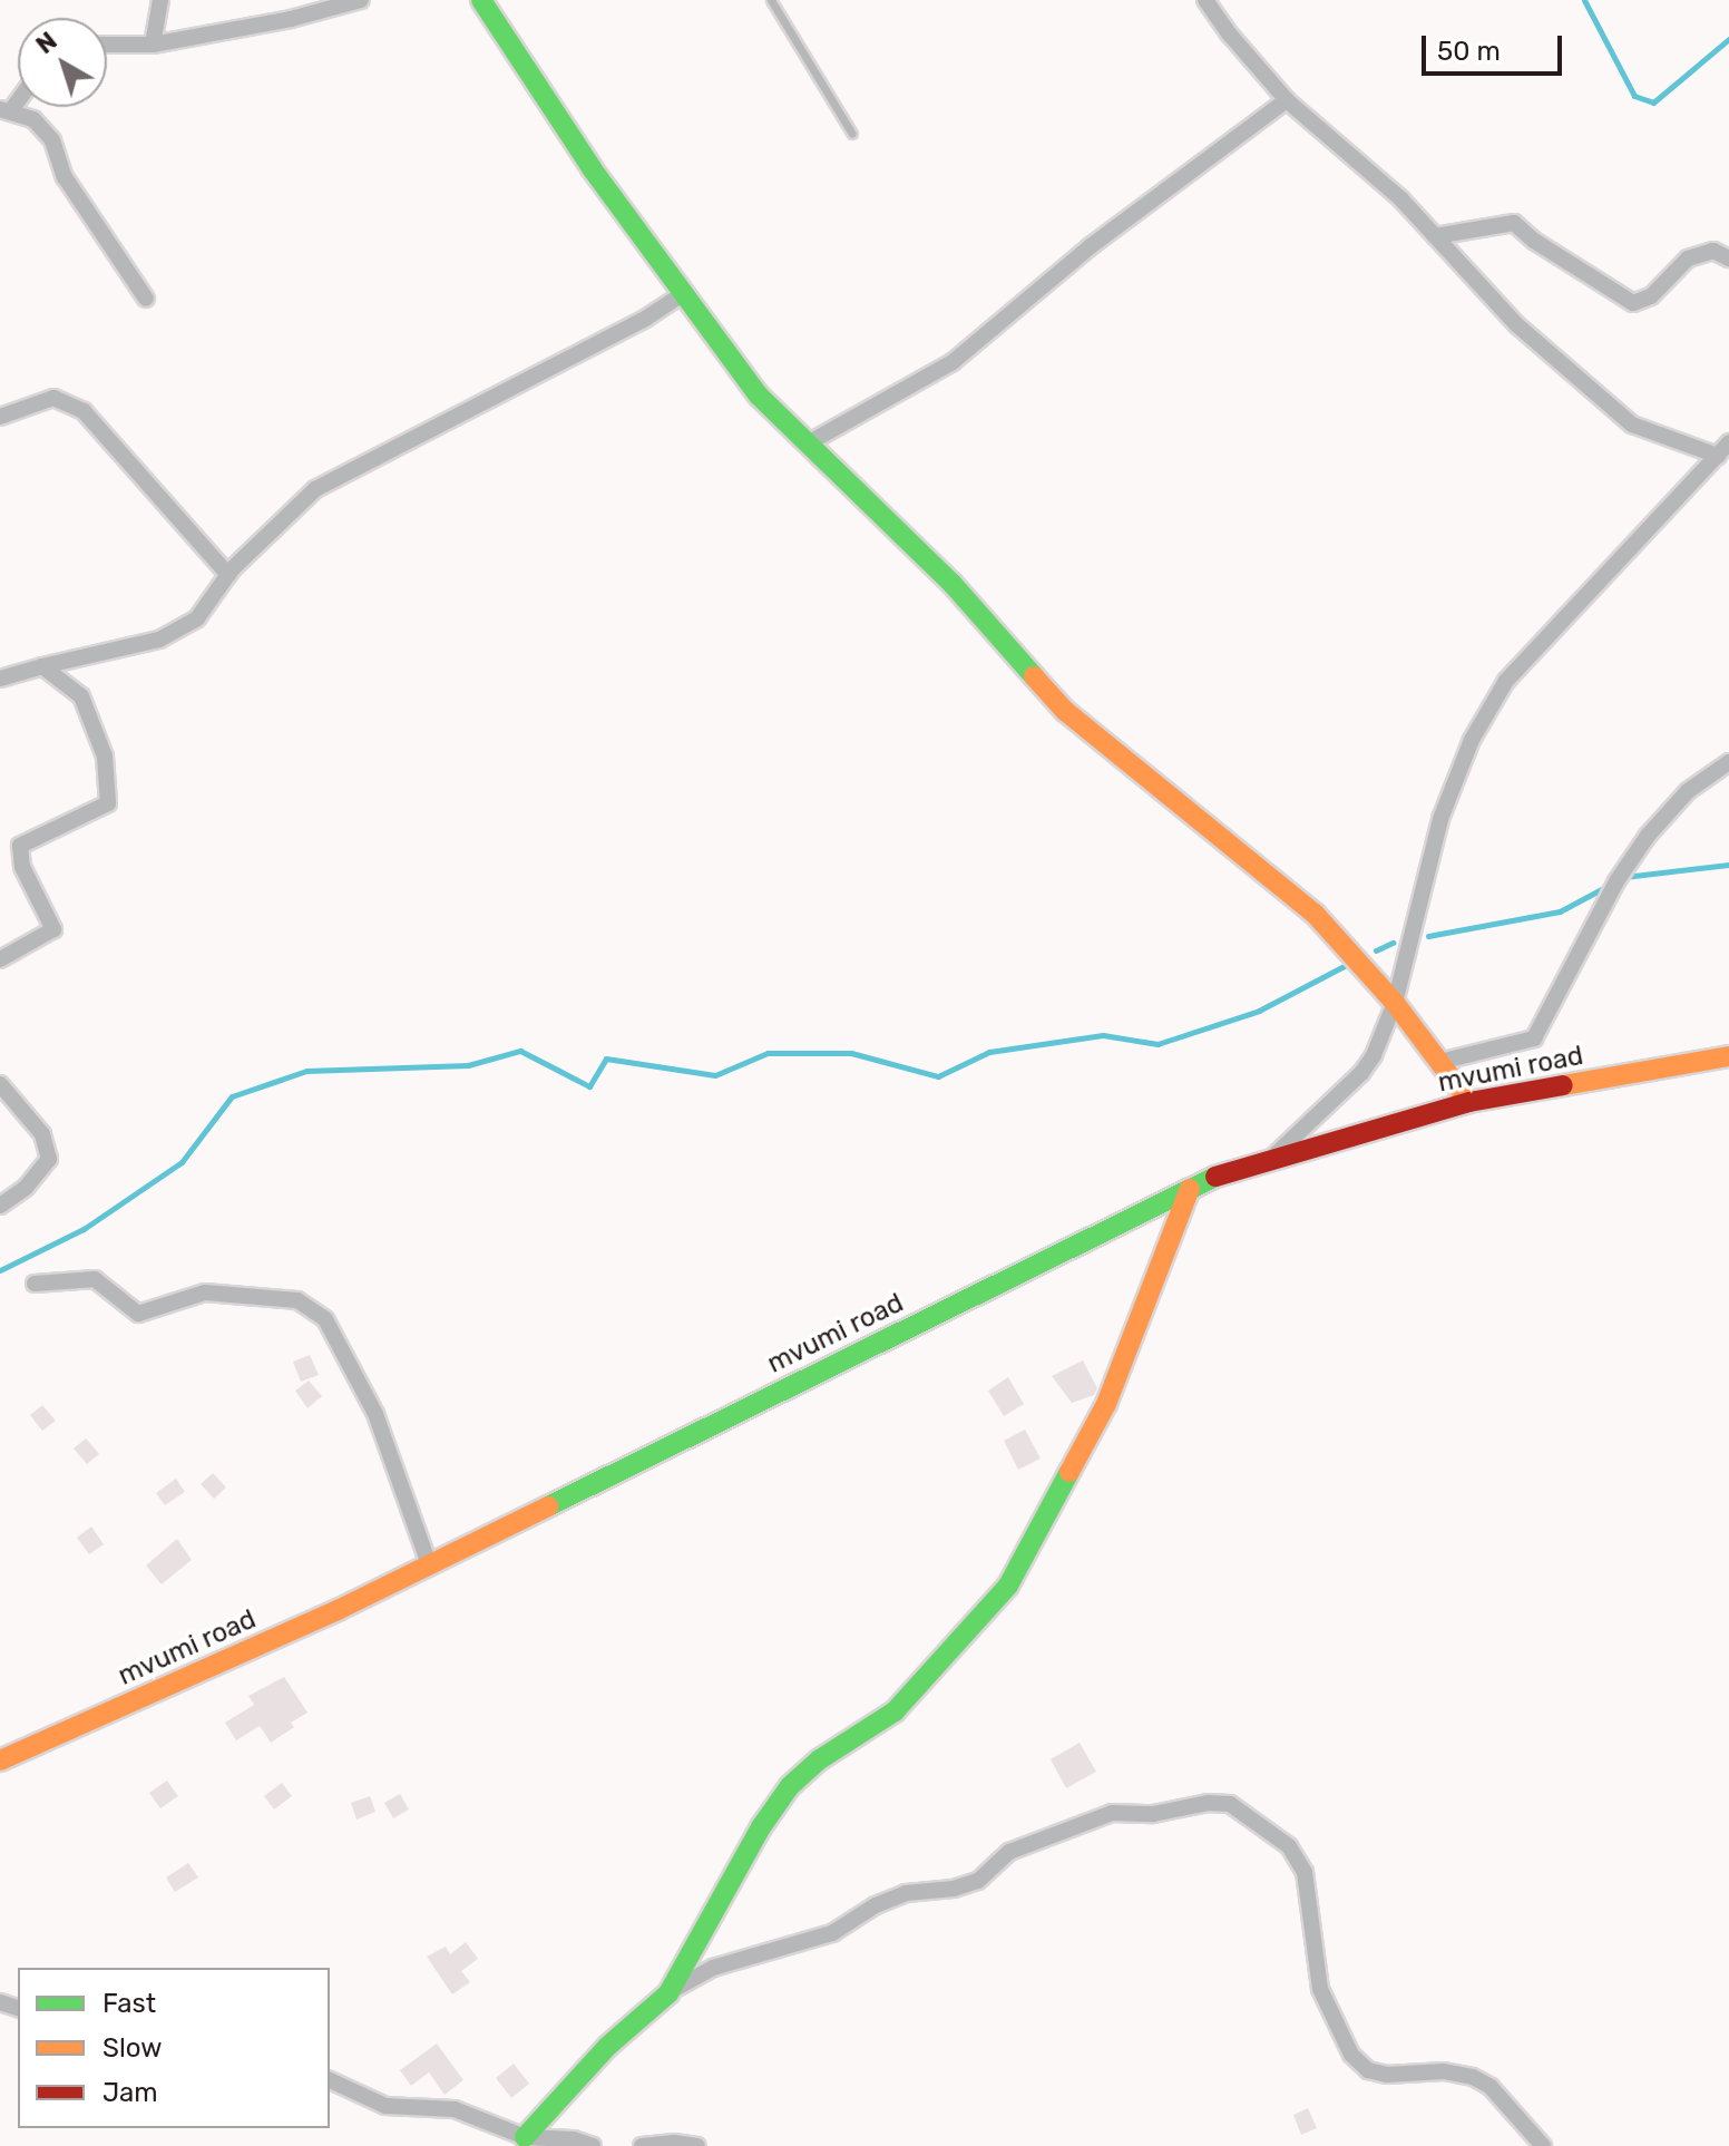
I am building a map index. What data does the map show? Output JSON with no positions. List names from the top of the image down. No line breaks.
{"streets":{"street":["mvumi road"]},"legend":["Fast","Slow","Jam"],"scale_bar":"50 m","north":"top left"}
